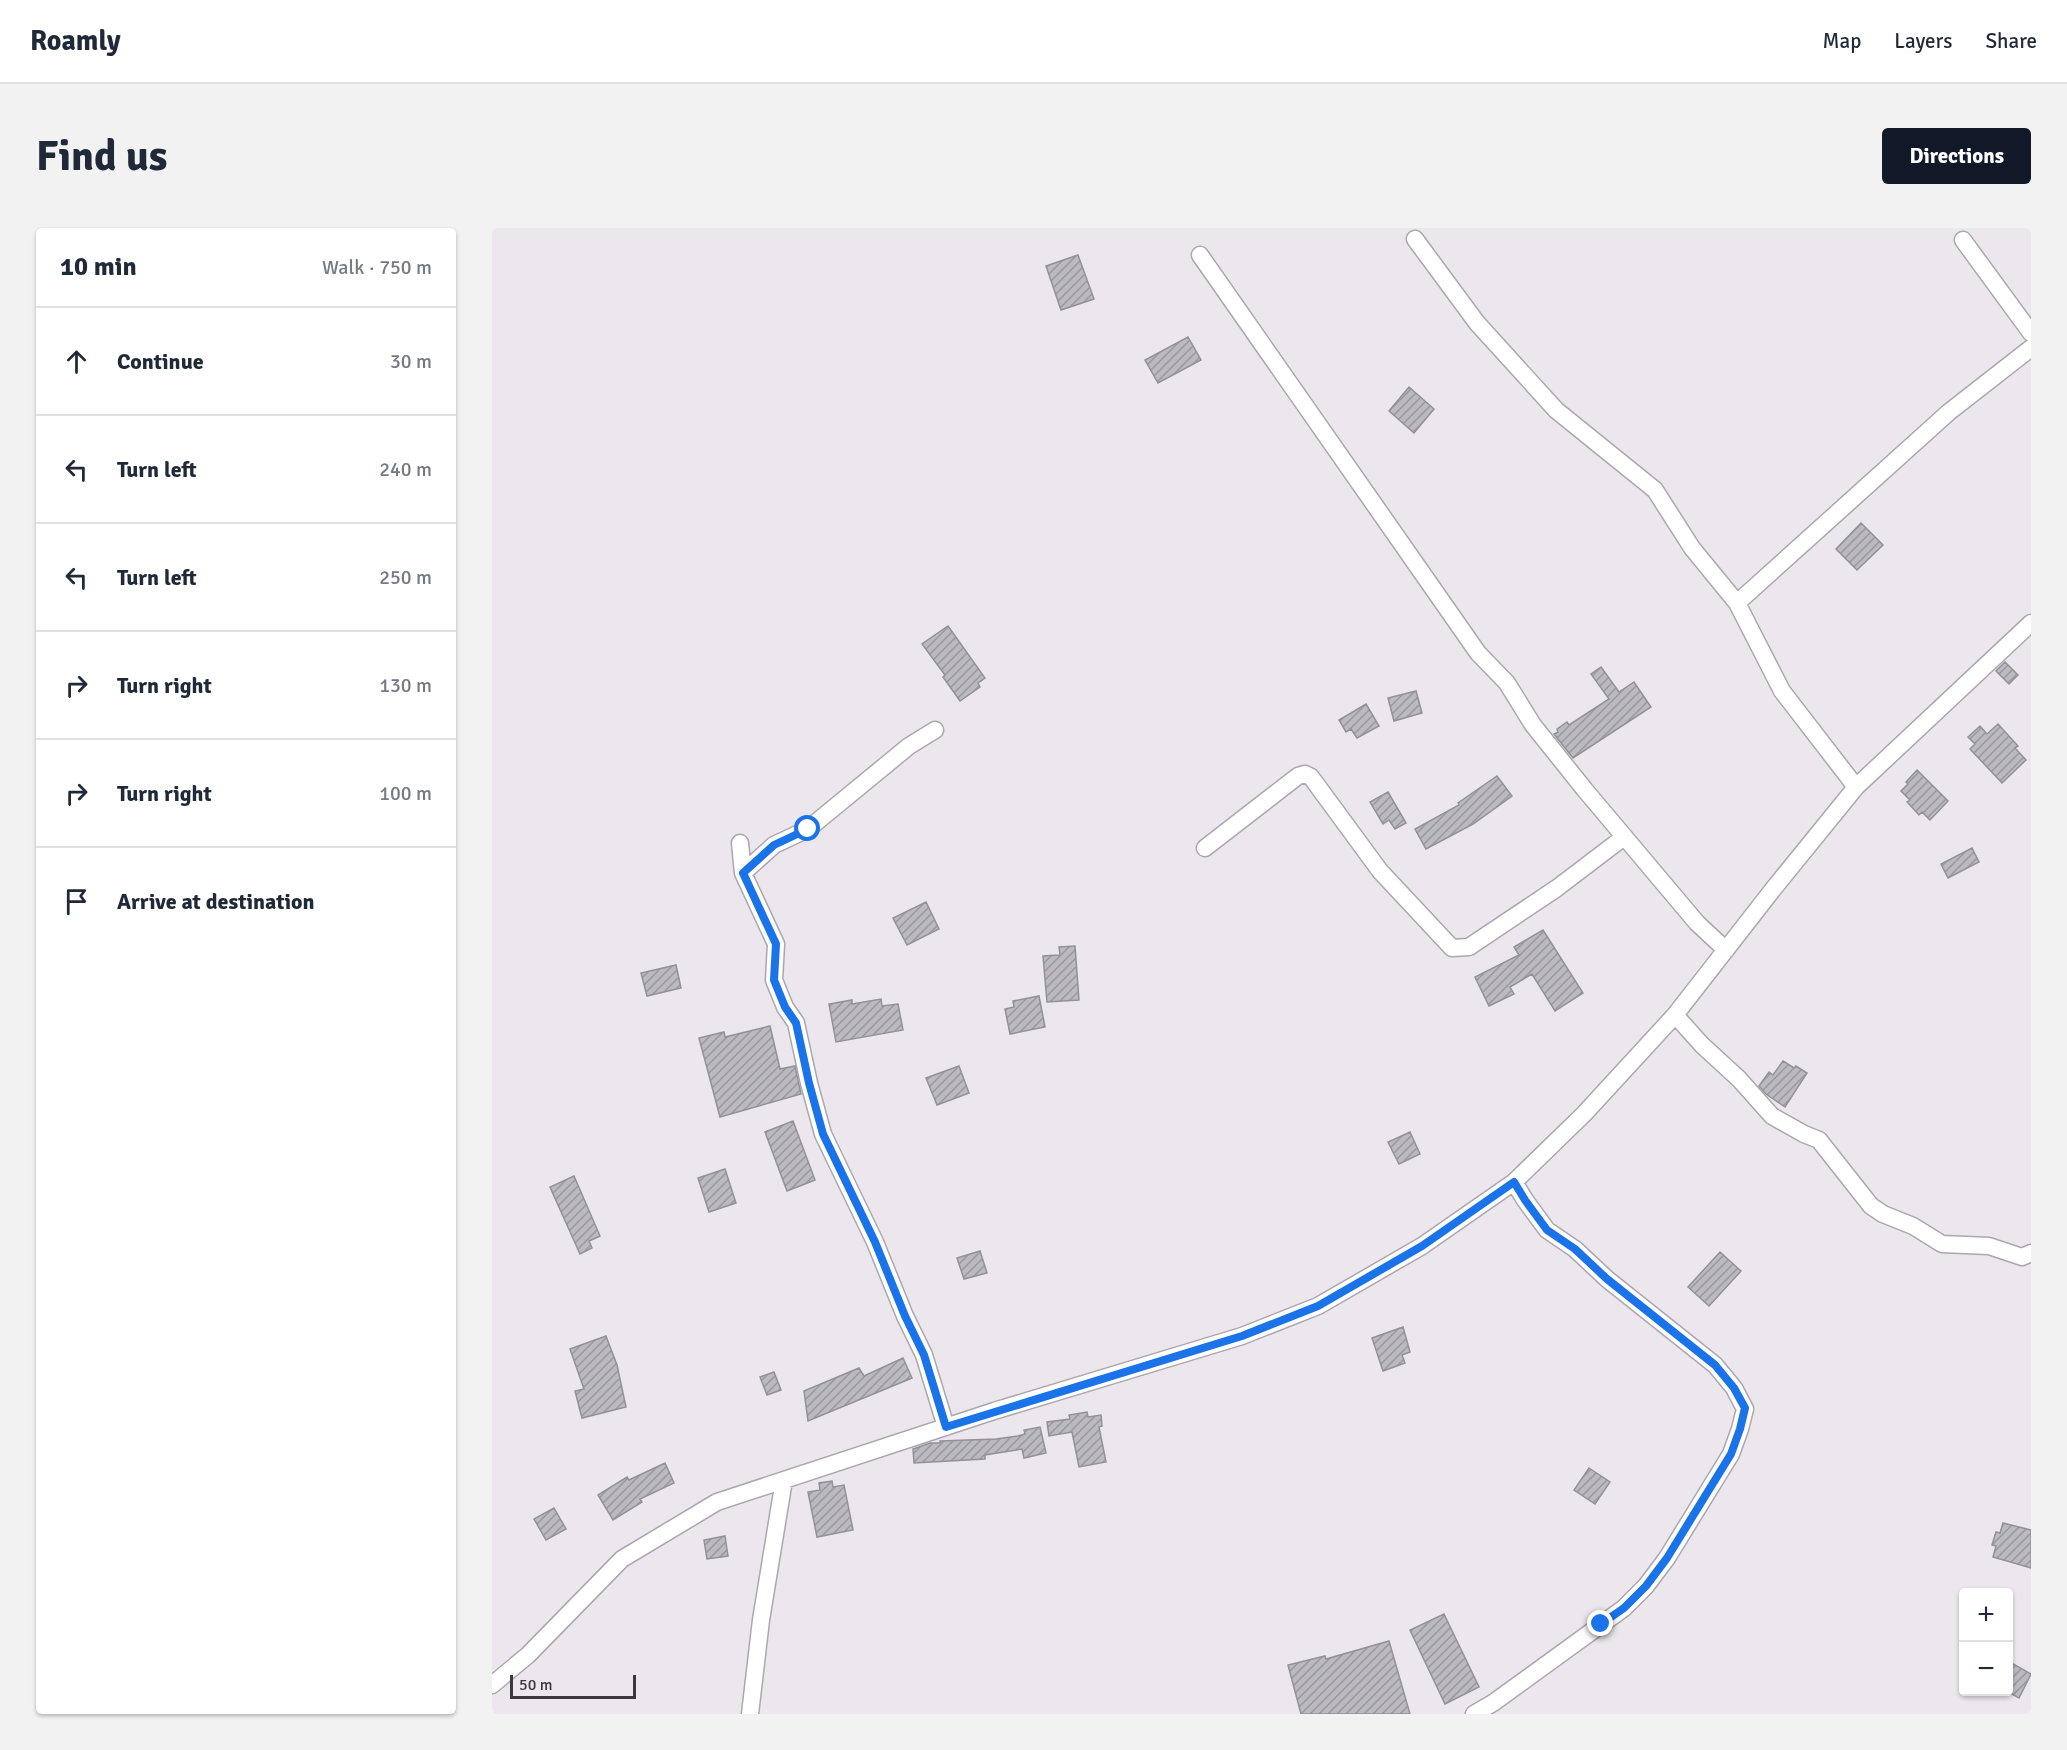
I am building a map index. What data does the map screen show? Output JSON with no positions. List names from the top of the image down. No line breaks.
{"scale_bar":"50 m","page":{"header":"Roamly","nav":["Map","Layers","Share"],"buttons":"Directions","title":"Find us","heading":["10 min","Walk · 750 m"],"list":[["Continue","30 m"],["Turn left","240 m"],["Turn left","250 m"],["Turn right","130 m"],["Turn right","100 m"],"Arrive at destination"],"map_buttons":["+","−"],"scale":"50 m"}}
